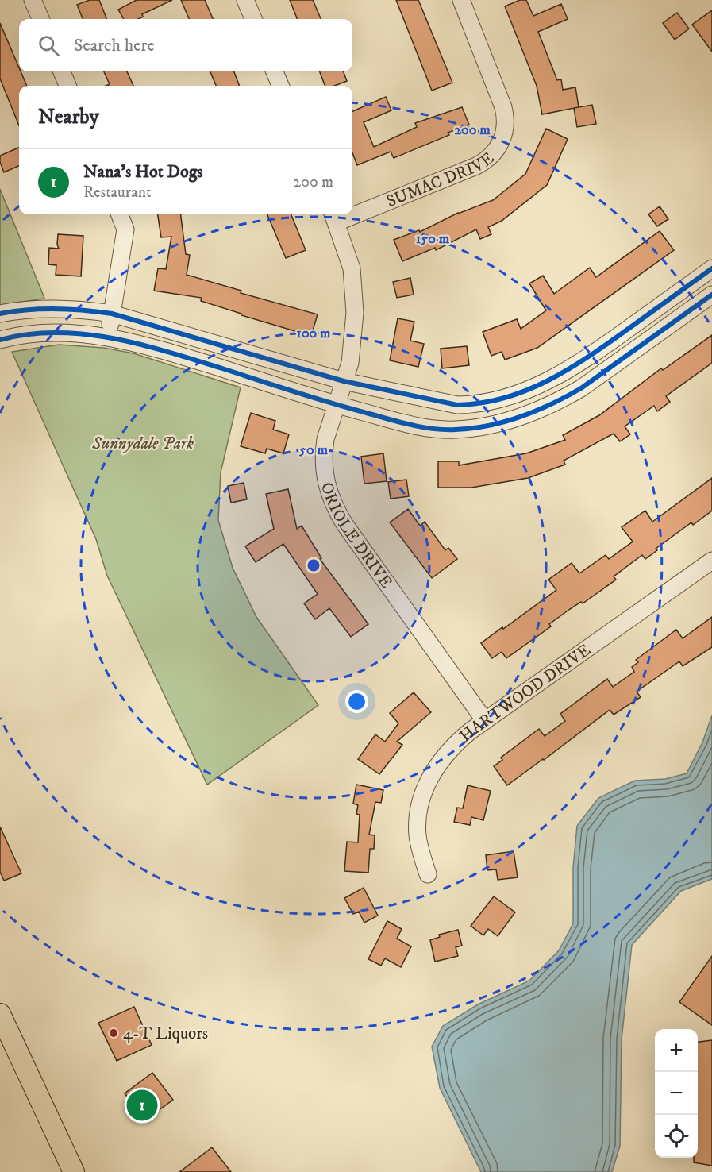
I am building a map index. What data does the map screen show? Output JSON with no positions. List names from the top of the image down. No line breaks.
{"streets":{"street":["SUMAC DRIVE","ORIOLE DRIVE","HARTWOOD DRIVE"]},"crossings":[["ORIOLE DRIVE","HARTWOOD DRIVE"]],"parks":["Sunnydale Park"],"places":["4-T Liquors"],"page":{"search":"Search here","heading":"Nearby","list":[{"mark":"1","name":"Nana's Hot Dogs","note":"Restaurant","value":"200 m"}],"map_buttons":["+","−"],"pins":"1"},"rings":["200 m","150 m","100 m","50 m"]}
